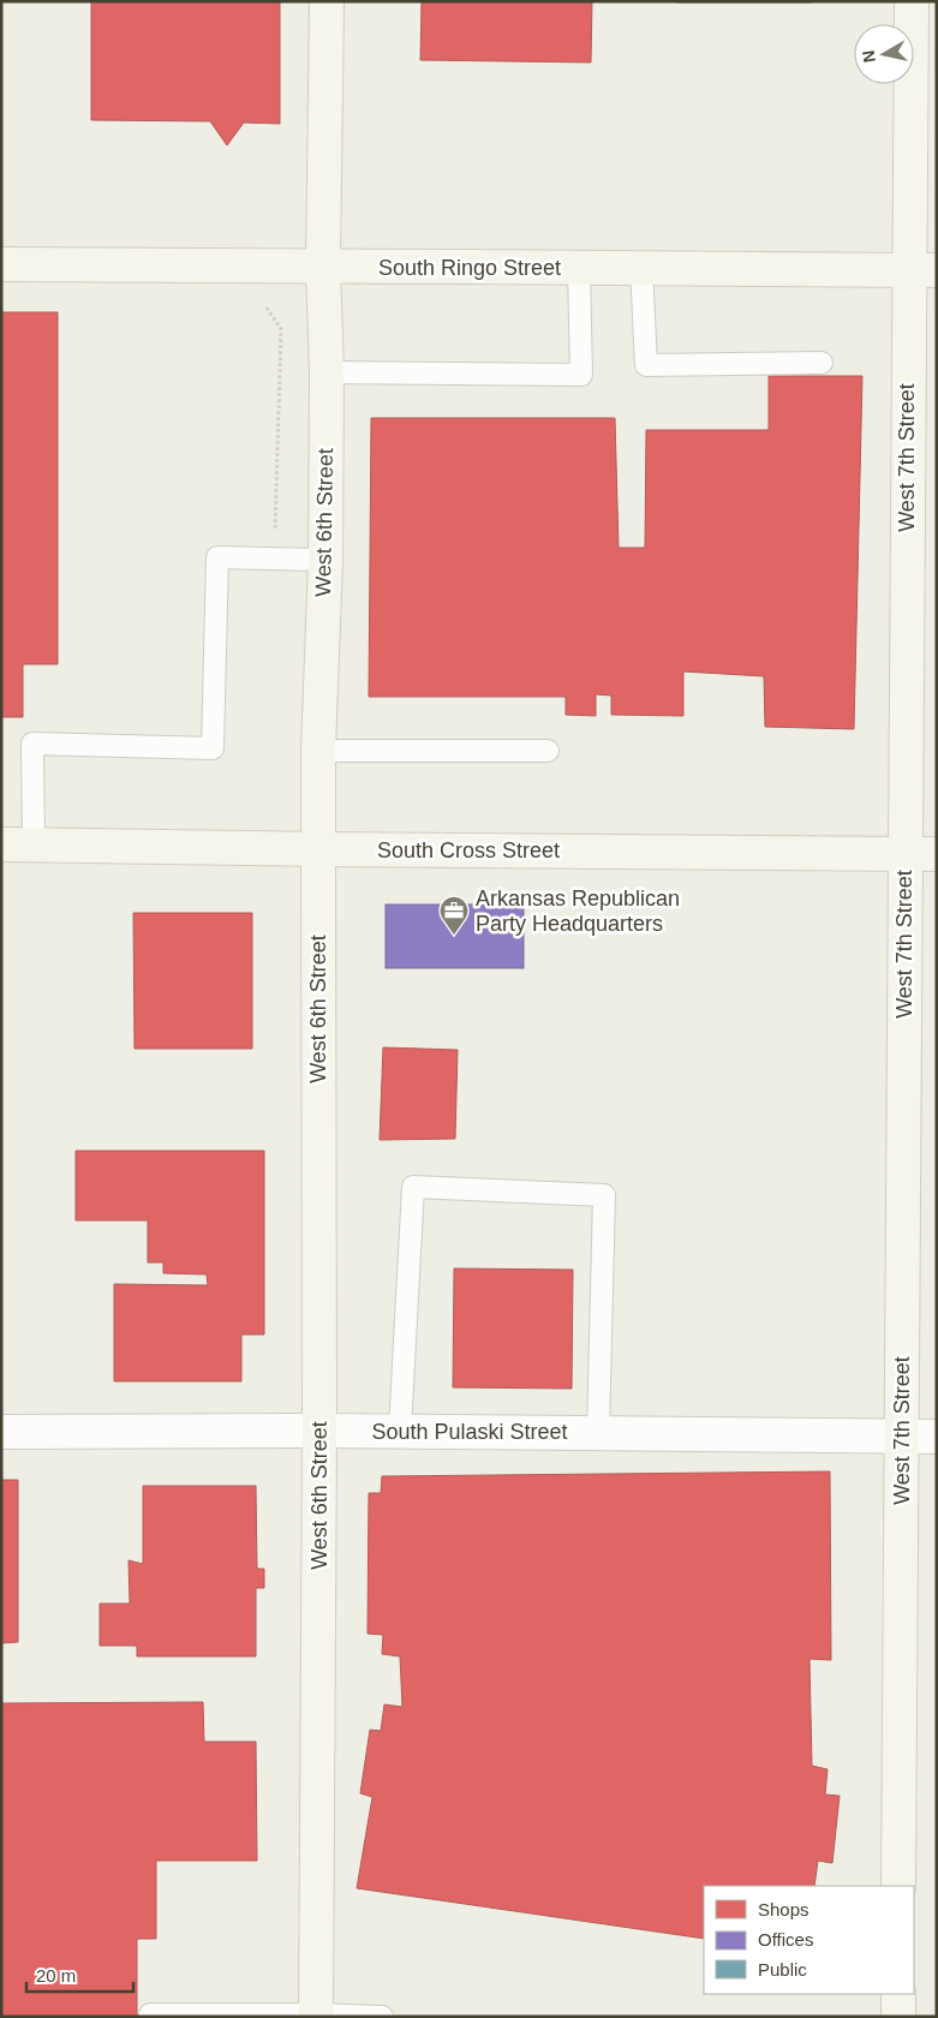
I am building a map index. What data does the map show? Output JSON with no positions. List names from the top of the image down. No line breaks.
{"streets":{"street":["South Ringo Street","West 7th Street","West 6th Street","South Cross Street","South Pulaski Street"]},"crossings":[["South Ringo Street","West 7th Street"],["South Ringo Street","West 6th Street"],["West 7th Street","South Cross Street"],["West 7th Street","South Pulaski Street"],["West 6th Street","South Cross Street"],["West 6th Street","South Pulaski Street"]],"places":{"office":["Arkansas Republican Party Headquarters"]},"legend":["Shops","Offices","Public"],"scale_bar":"20 m","north":"left"}
